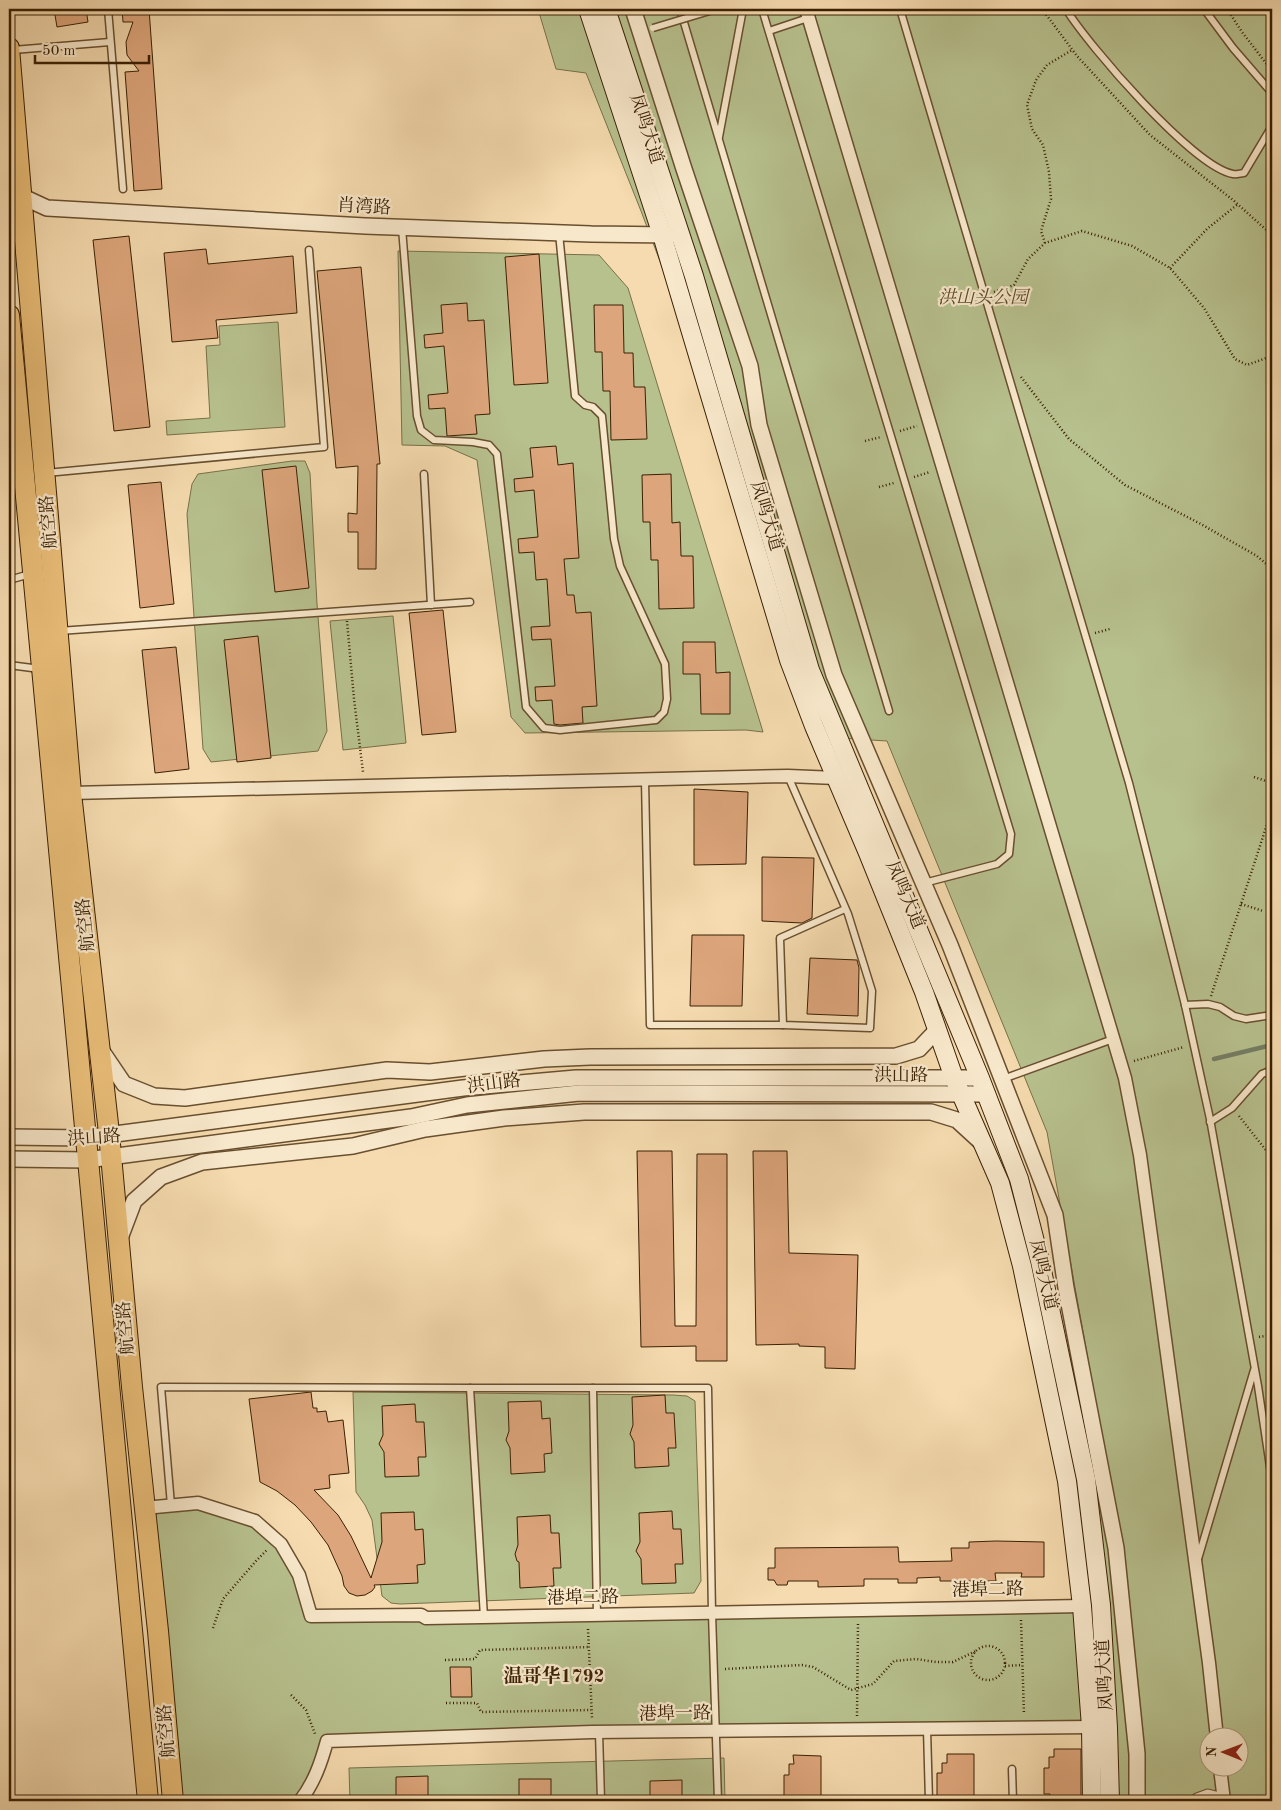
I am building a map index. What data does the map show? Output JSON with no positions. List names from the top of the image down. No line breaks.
{"streets":{"main road":["凤鸣大道","航空路"],"street":["肖湾路","洪山路","港埠二路","港埠一路"]},"crossings":[["凤鸣大道","肖湾路"],["凤鸣大道","洪山路"],["凤鸣大道","港埠二路"],["凤鸣大道","港埠一路"],["肖湾路","航空路"],["航空路","洪山路"],["航空路","港埠二路"]],"districts":["温哥华1792"],"parks":["洪山头公园"],"scale_bar":"50 m","north":"left"}
